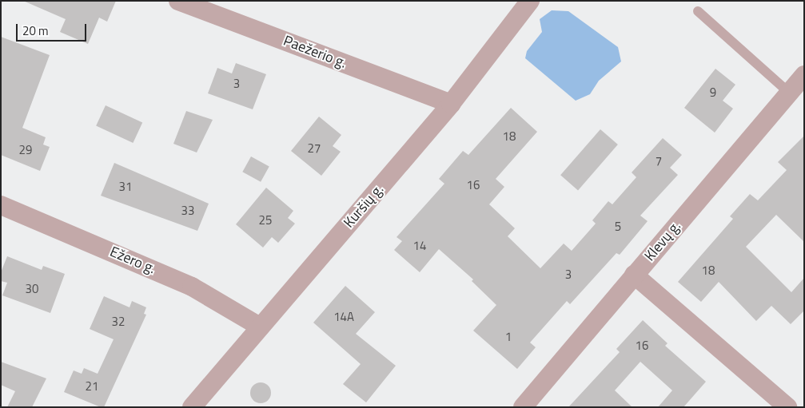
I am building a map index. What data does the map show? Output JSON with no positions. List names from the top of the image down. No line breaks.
{"streets":{"street":["Paežerio g.","Kuršių g.","Klevų g.","Ežero g."]},"crossings":[["Paežerio g.","Kuršių g."],["Kuršių g.","Ežero g."]],"house_numbers":["3","9","18","27","29","7","16","31","33","25","5","14","18","3","30","14A","32","1","16","21"],"scale_bar":"20 m"}
